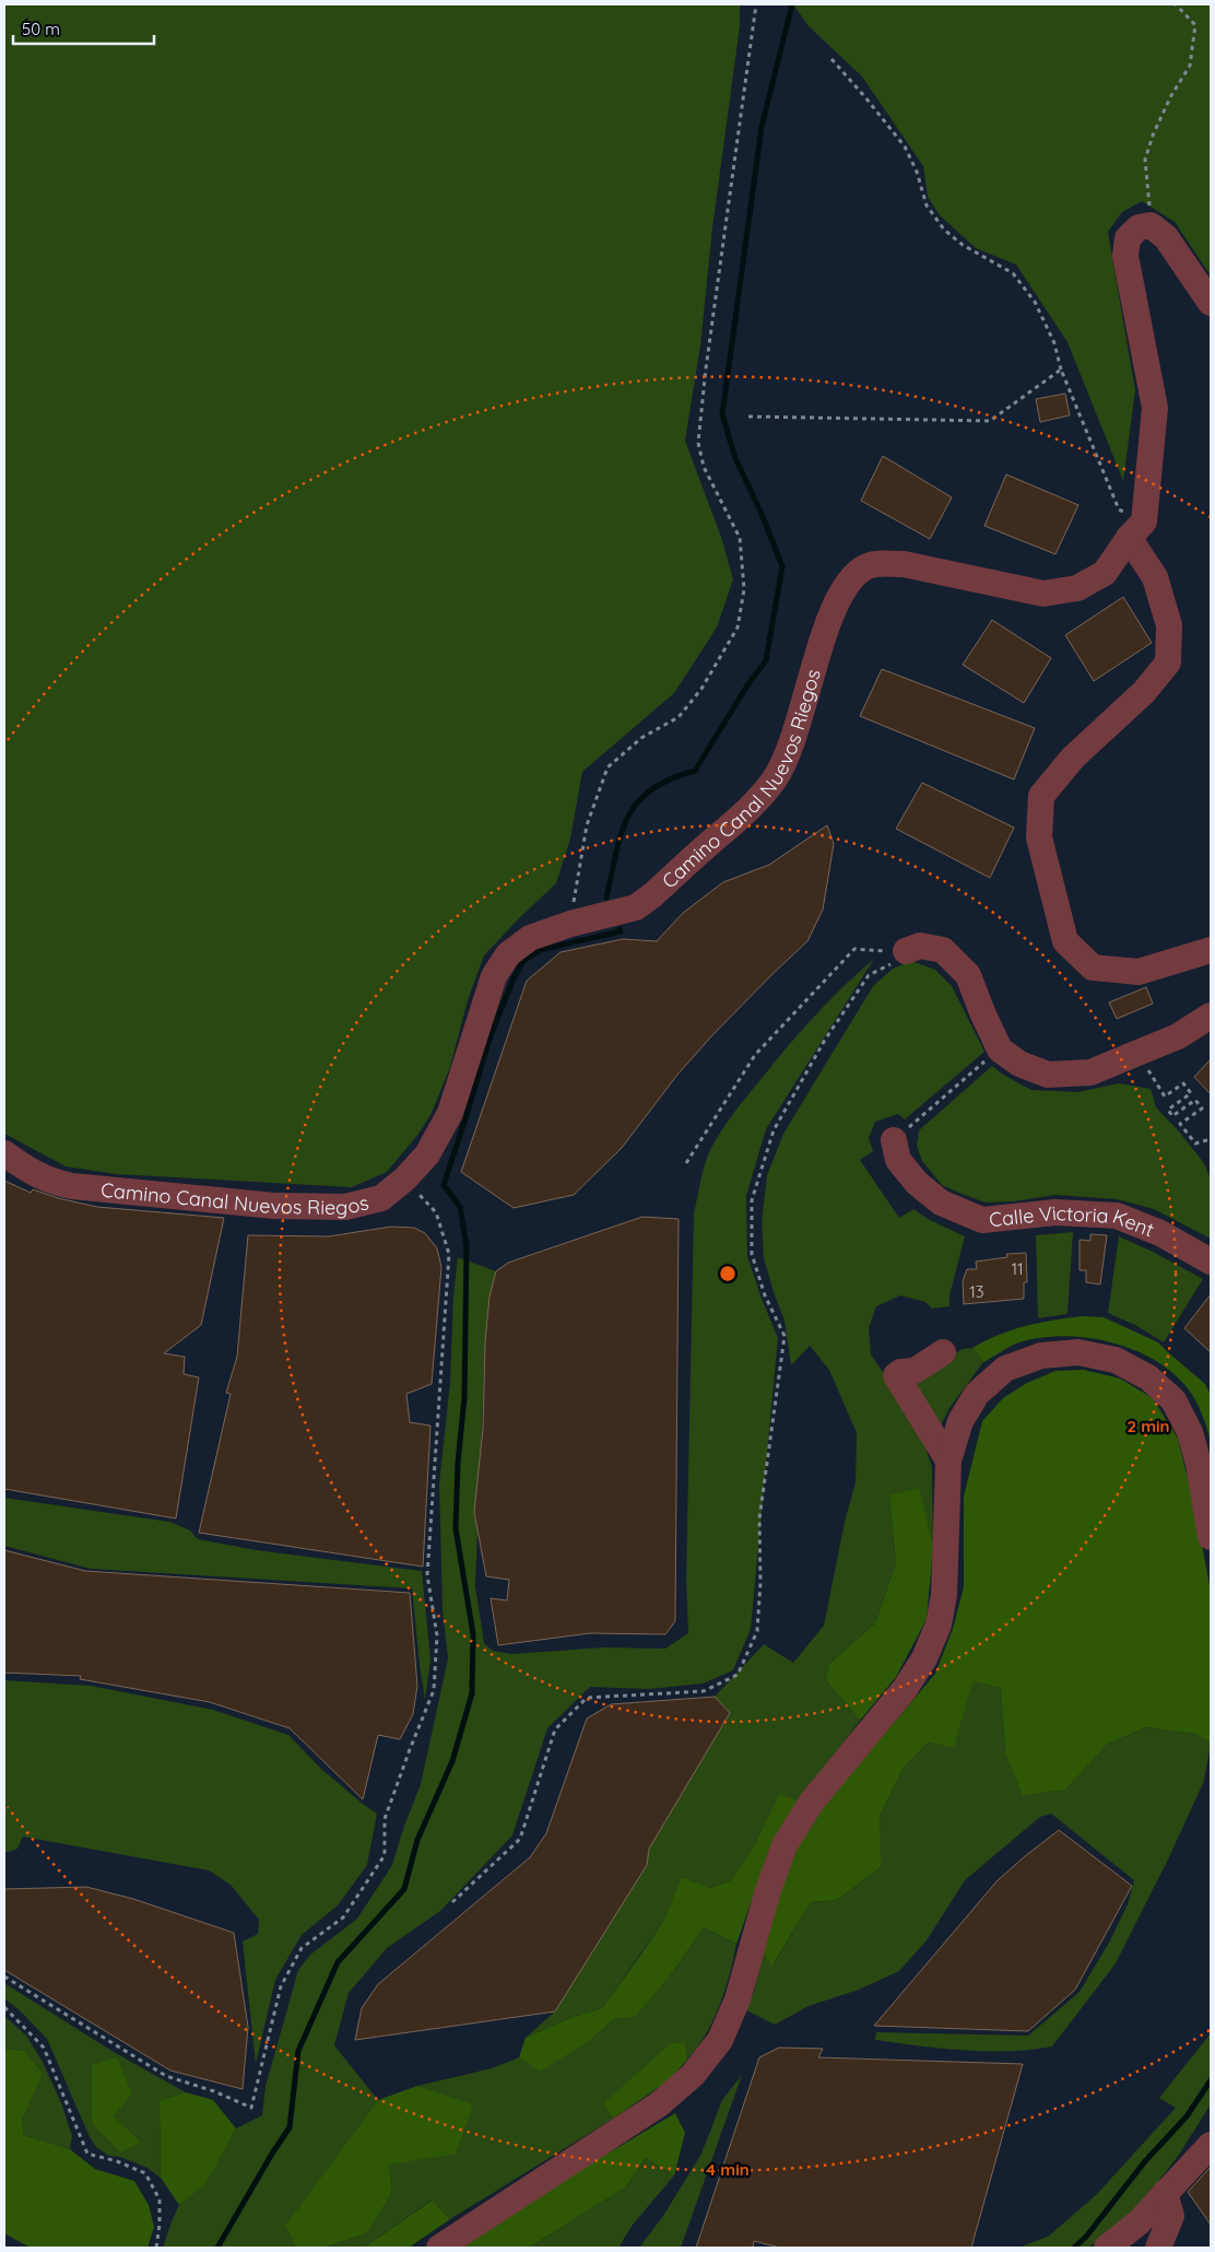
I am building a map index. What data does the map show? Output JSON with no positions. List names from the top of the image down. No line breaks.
{"streets":{"street":["Camino Canal Nuevos Riegos","Calle Victoria Kent"]},"house_numbers":["11","13"],"scale_bar":"50 m","rings":["2 min","4 min"]}
